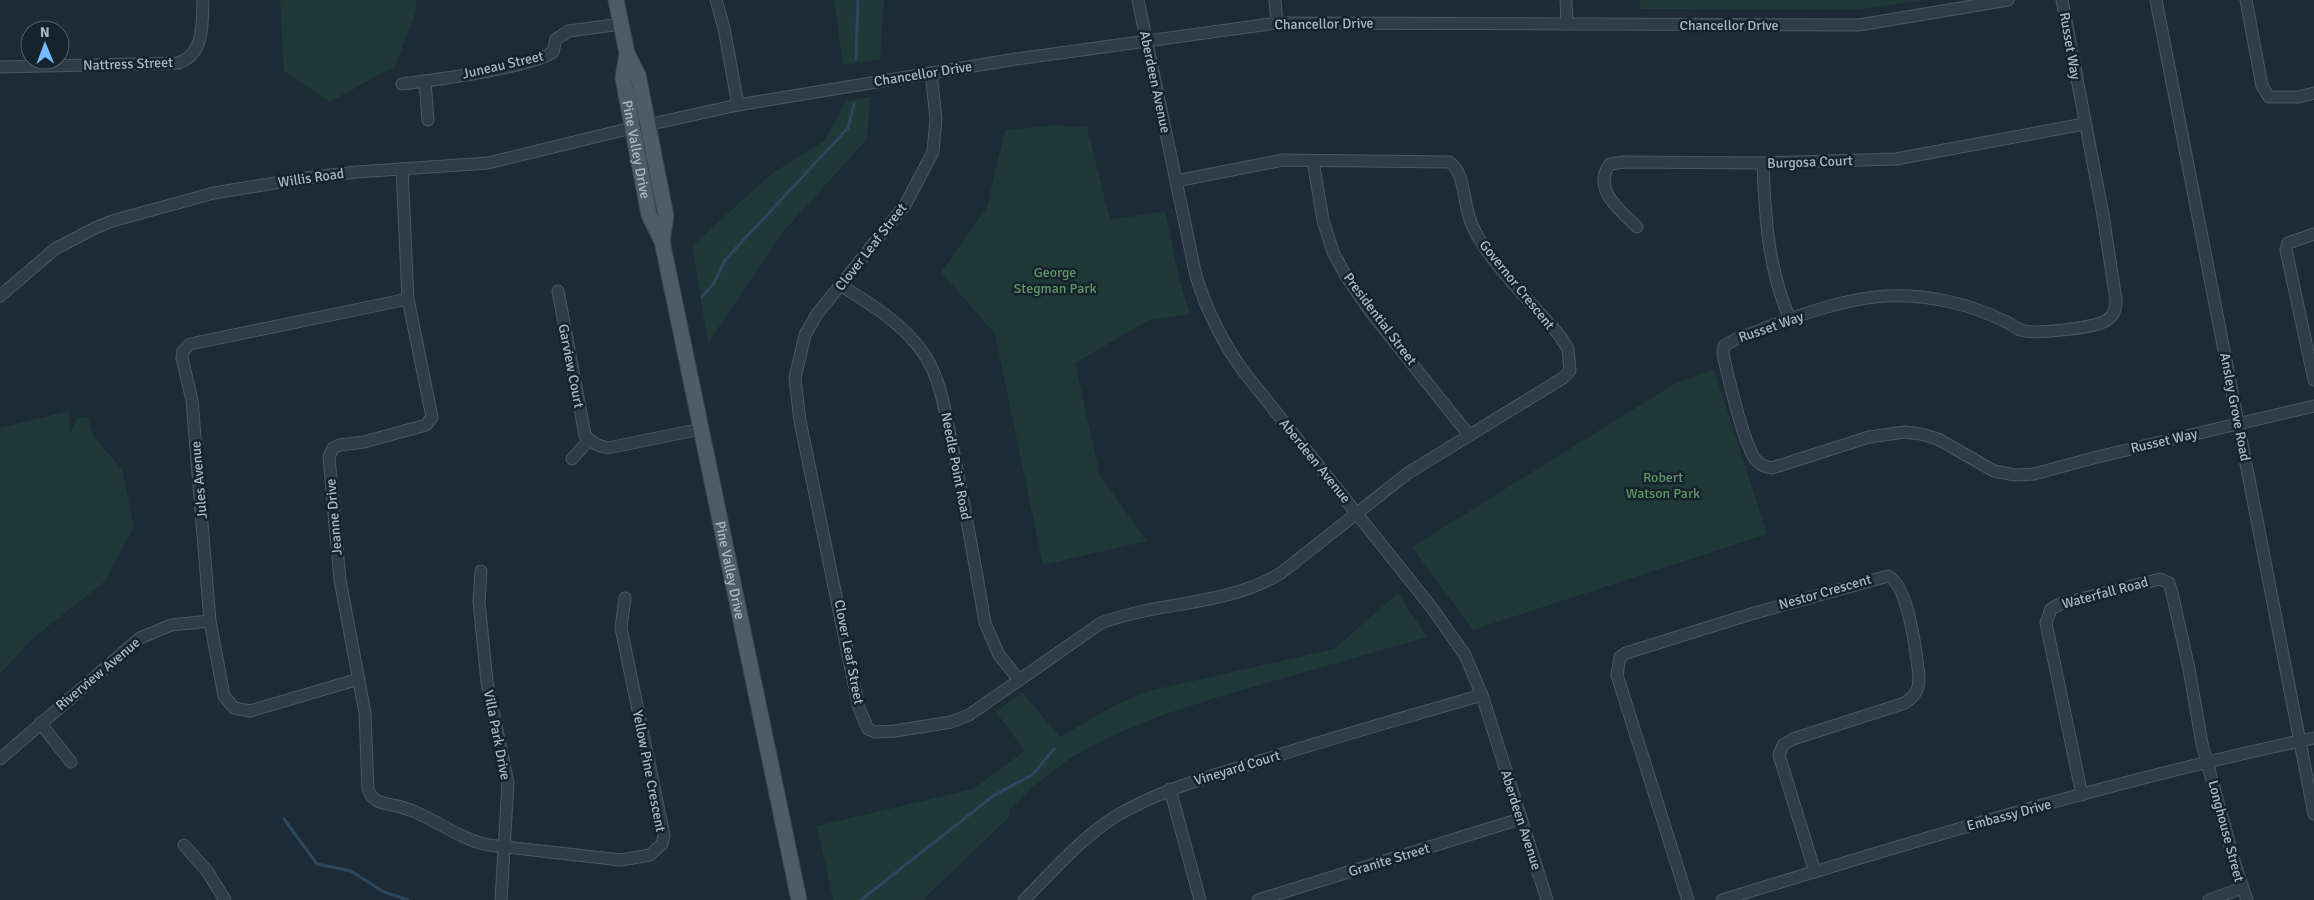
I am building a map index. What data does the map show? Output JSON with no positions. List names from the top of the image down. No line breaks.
{"streets":{"main road":["Pine Valley Drive"],"street":["Chancellor Drive","Russet Way","Nattress Street","Juneau Street","Aberdeen Avenue","Burgosa Court","Willis Road","Clover Leaf Street","Governor Crescent","Presidential Street","Garview Court","Ansley Grove Road","Needle Point Road","Jules Avenue","Jeanne Drive","Nestor Crescent","Waterfall Road","Riverview Avenue","Villa Park Drive","Vineyard Court","Yellow Pine Crescent","Embassy Drive","Longhouse Street","Granite Street"]},"crossings":[["Chancellor Drive","Aberdeen Avenue"],["Chancellor Drive","Pine Valley Drive"],["Chancellor Drive","Willis Road"],["Chancellor Drive","Clover Leaf Street"],["Russet Way","Burgosa Court"],["Russet Way","Ansley Grove Road"],["Juneau Street","Pine Valley Drive"],["Aberdeen Avenue","Clover Leaf Street"],["Aberdeen Avenue","Governor Crescent"],["Aberdeen Avenue","Vineyard Court"],["Aberdeen Avenue","Granite Street"],["Pine Valley Drive","Willis Road"],["Willis Road","Jeanne Drive"],["Clover Leaf Street","Governor Crescent"],["Clover Leaf Street","Needle Point Road"],["Governor Crescent","Presidential Street"],["Ansley Grove Road","Embassy Drive"],["Jules Avenue","Jeanne Drive"],["Jules Avenue","Riverview Avenue"],["Jeanne Drive","Villa Park Drive"],["Jeanne Drive","Yellow Pine Crescent"],["Nestor Crescent","Embassy Drive"],["Waterfall Road","Embassy Drive"],["Waterfall Road","Longhouse Street"],["Villa Park Drive","Yellow Pine Crescent"],["Embassy Drive","Longhouse Street"]],"parks":["George Stegman Park","Robert Watson Park"],"north":"top"}
